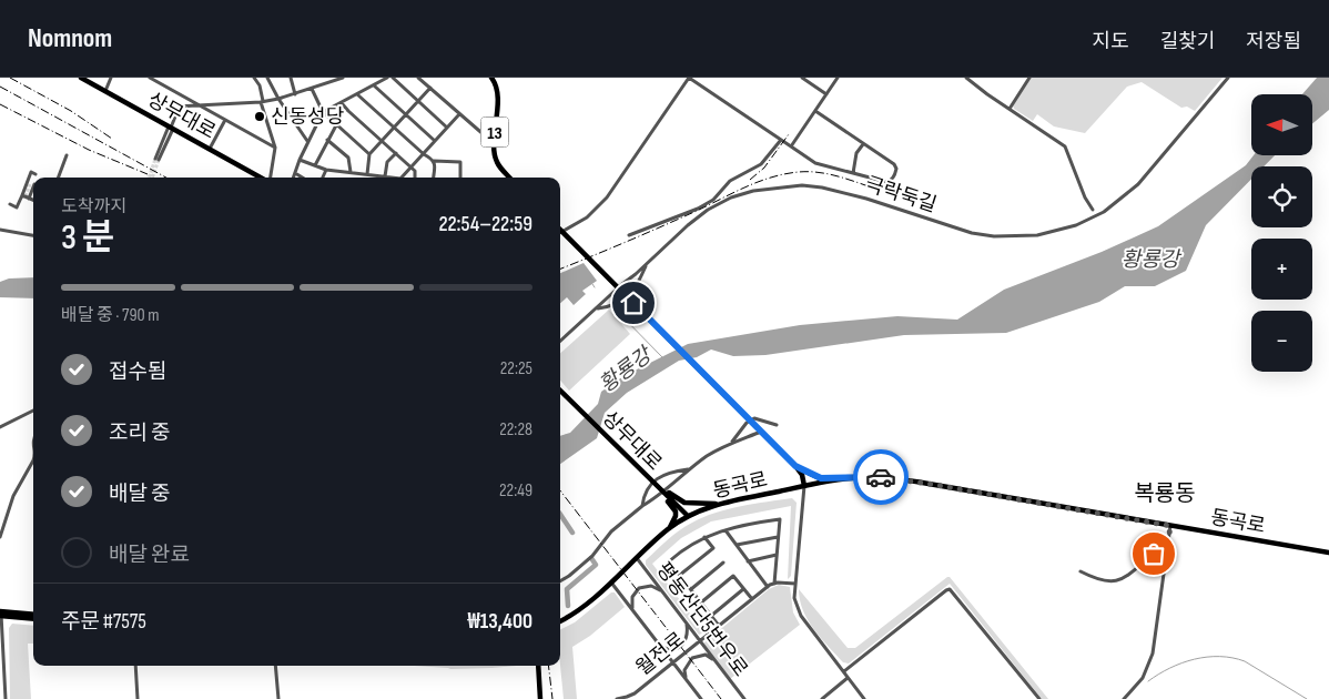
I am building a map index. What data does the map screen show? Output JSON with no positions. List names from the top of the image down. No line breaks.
{"streets":{"main road":["상무대로","13","동곡로"],"street":["극락둑길","평동산단5번우로","월전로"]},"crossings":[["상무대로","동곡로"],["동곡로","평동산단5번우로"],["평동산단5번우로","월전로"]],"districts":["복룡동"],"water":["황룡강"],"places":["신동성당"],"north":"left","page":{"header":"Nomnom","nav":["지도","길찾기","저장됨"],"map_buttons":["+","−"],"heading":["3 분","도착까지","22:54–22:59"],"panel":["주문 #7575","₩13,400"],"bar":"배달 중 · 790 m","list":[["접수됨","22:25"],["조리 중","22:28"],["배달 중","22:49"],"배달 완료"]}}
